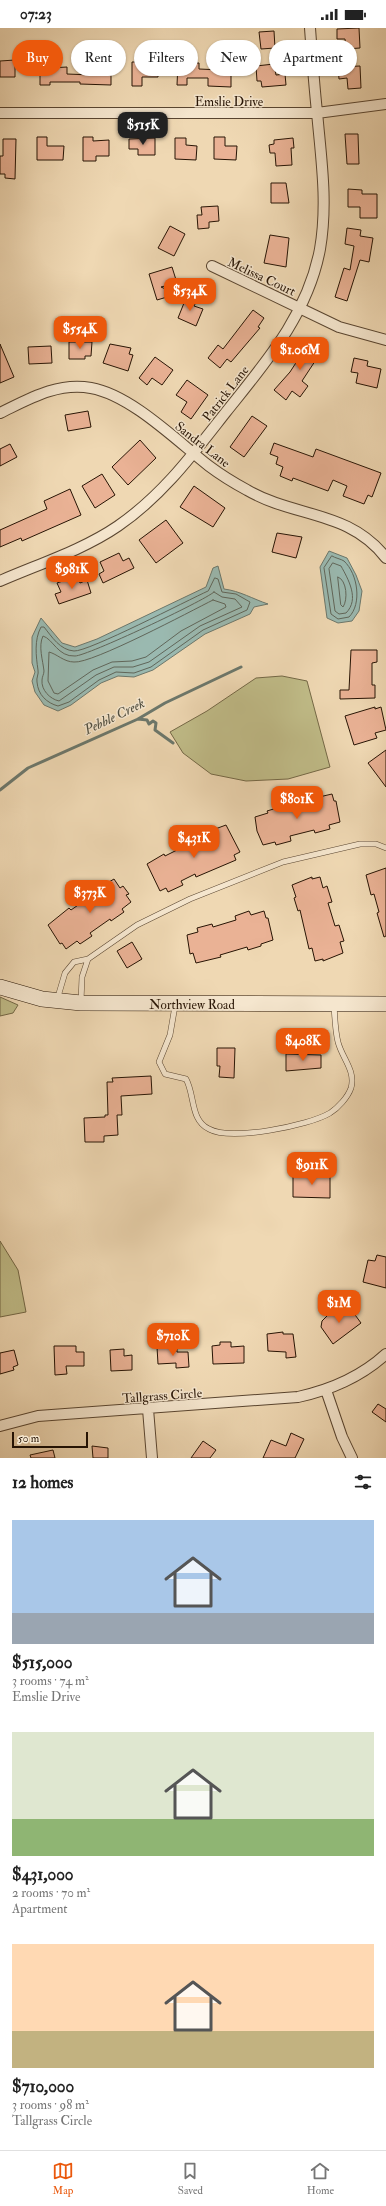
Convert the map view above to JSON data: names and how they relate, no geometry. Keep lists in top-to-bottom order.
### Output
{
  "streets": {
    "street": [
      "Emslie Drive",
      "Melissa Court",
      "Patrick Lane",
      "Sandra Lane",
      "Northview Road",
      "Tallgrass Circle"
    ]
  },
  "crossings": [
    ["Emslie Drive", "Patrick Lane"],
    ["Melissa Court", "Patrick Lane"],
    ["Patrick Lane", "Sandra Lane"]
  ],
  "water": ["Pebble Creek"],
  "scale_bar": "50 m",
  "page": {
    "status": "07:23",
    "chip": [
      "Buy",
      "Rent",
      "Filters",
      "New",
      "Apartment"
    ],
    "price": [
      "$515K",
      "$534K",
      "$554K",
      "$1.06M",
      "$981K",
      "$801K",
      "$431K",
      "$373K",
      "$408K",
      "$911K",
      "$1M",
      "$710K"
    ],
    "scale": "50 m",
    "heading": "12 homes",
    "list": [
      {
        "name": "$515,000",
        "note": "3 rooms · 74 m² · Emslie Drive"
      },
      {
        "name": "$431,000",
        "note": "2 rooms · 70 m² · Apartment"
      },
      {
        "name": "$710,000",
        "note": "3 rooms · 98 m² · Tallgrass Circle"
      }
    ],
    "tabs": ["Map", "Saved", "Home"]
  }
}
